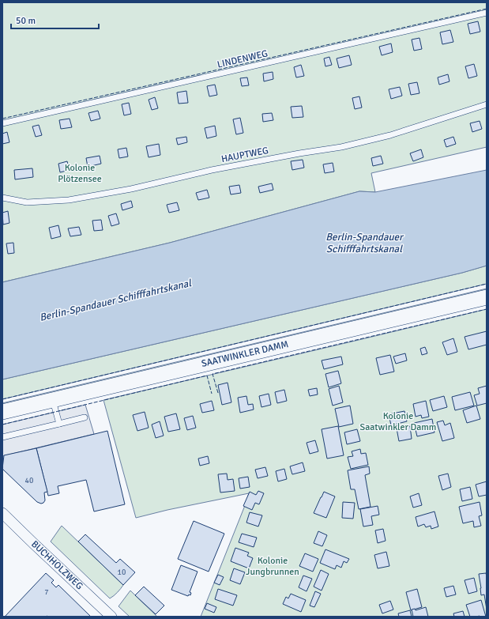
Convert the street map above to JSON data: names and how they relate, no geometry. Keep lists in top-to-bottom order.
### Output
{
  "streets": {
    "main road": ["SAATWINKLER DAMM"],
    "street": ["BUCHHOLZWEG"],
    "lane": ["LINDENWEG", "HAUPTWEG"]
  },
  "water": ["Berlin-Spandauer Schifffahrtskanal"],
  "parks": ["Kolonie Plötzensee", "Kolonie Saatwinkler Damm", "Kolonie Jungbrunnen"],
  "house_numbers": ["40", "10", "7"],
  "scale_bar": "50 m"
}
